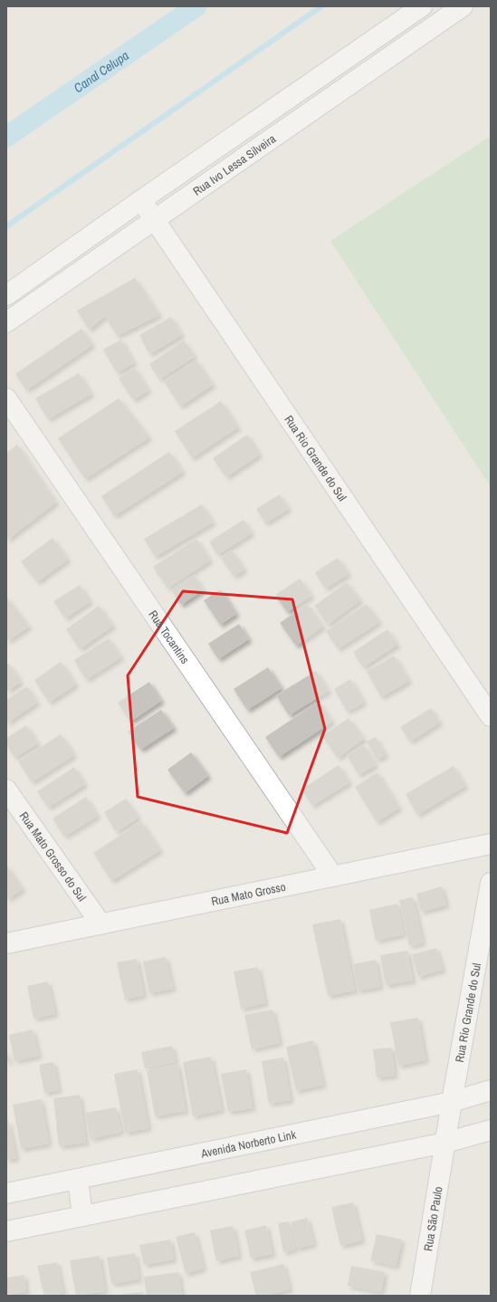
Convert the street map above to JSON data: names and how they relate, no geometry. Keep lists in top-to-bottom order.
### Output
{
  "streets": {
    "street": [
      "Rua Ivo Lessa Silveira",
      "Rua Rio Grande do Sul",
      "Rua Tocantins",
      "Rua Mato Grosso do Sul",
      "Rua Mato Grosso",
      "Avenida Norberto Link",
      "Rua São Paulo"
    ]
  },
  "crossings": [
    ["Rua Ivo Lessa Silveira", "Rua Rio Grande do Sul"],
    ["Rua Rio Grande do Sul", "Avenida Norberto Link"],
    ["Rua Rio Grande do Sul", "Rua São Paulo"],
    ["Rua Tocantins", "Rua Mato Grosso"],
    ["Rua Mato Grosso do Sul", "Rua Mato Grosso"]
  ],
  "water": ["Canal Celupa"]
}
